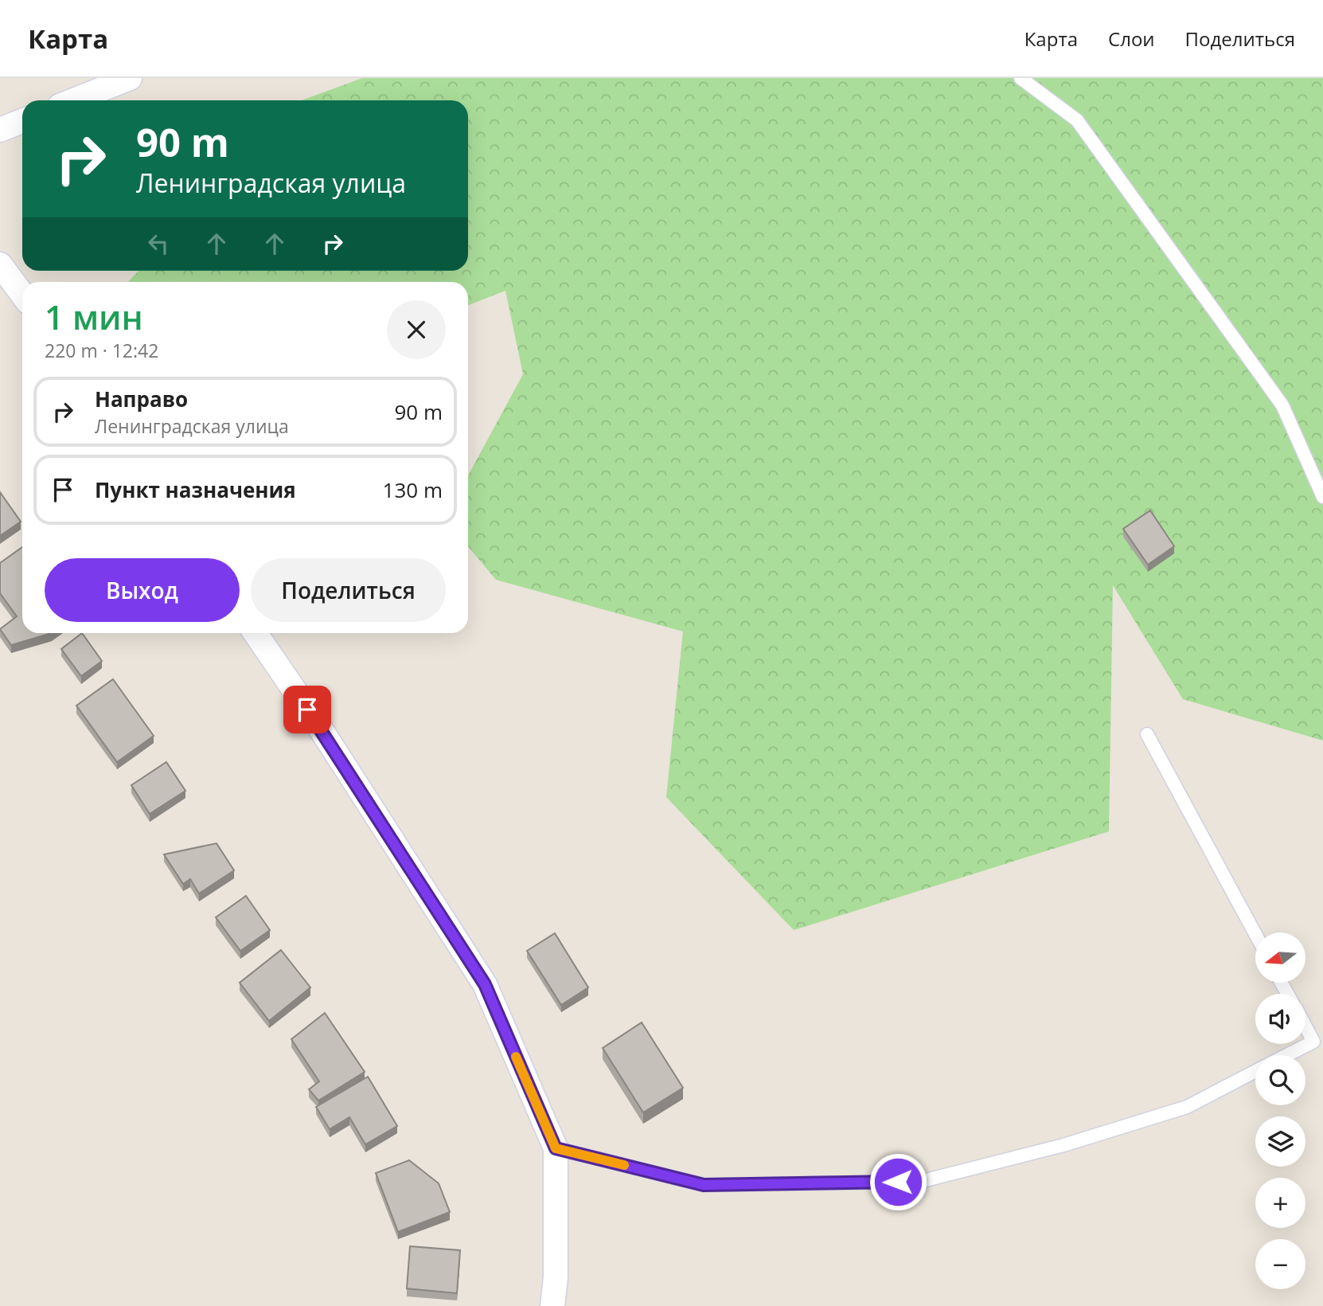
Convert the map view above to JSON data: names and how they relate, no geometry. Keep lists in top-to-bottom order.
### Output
{
  "north": "left",
  "page": {
    "header": "Карта",
    "nav": ["Карта", "Слои", "Поделиться"],
    "turn": ["90 m", "Ленинградская улица"],
    "heading": ["1 мин", "220 m · 12:42"],
    "list": [
      {
        "name": "Направо",
        "note": "Ленинградская улица",
        "value": "90 m"
      },
      {
        "name": "Пункт назначения",
        "value": "130 m"
      }
    ],
    "buttons": ["Выход", "Поделиться"],
    "map_buttons": ["+", "−"]
  }
}
